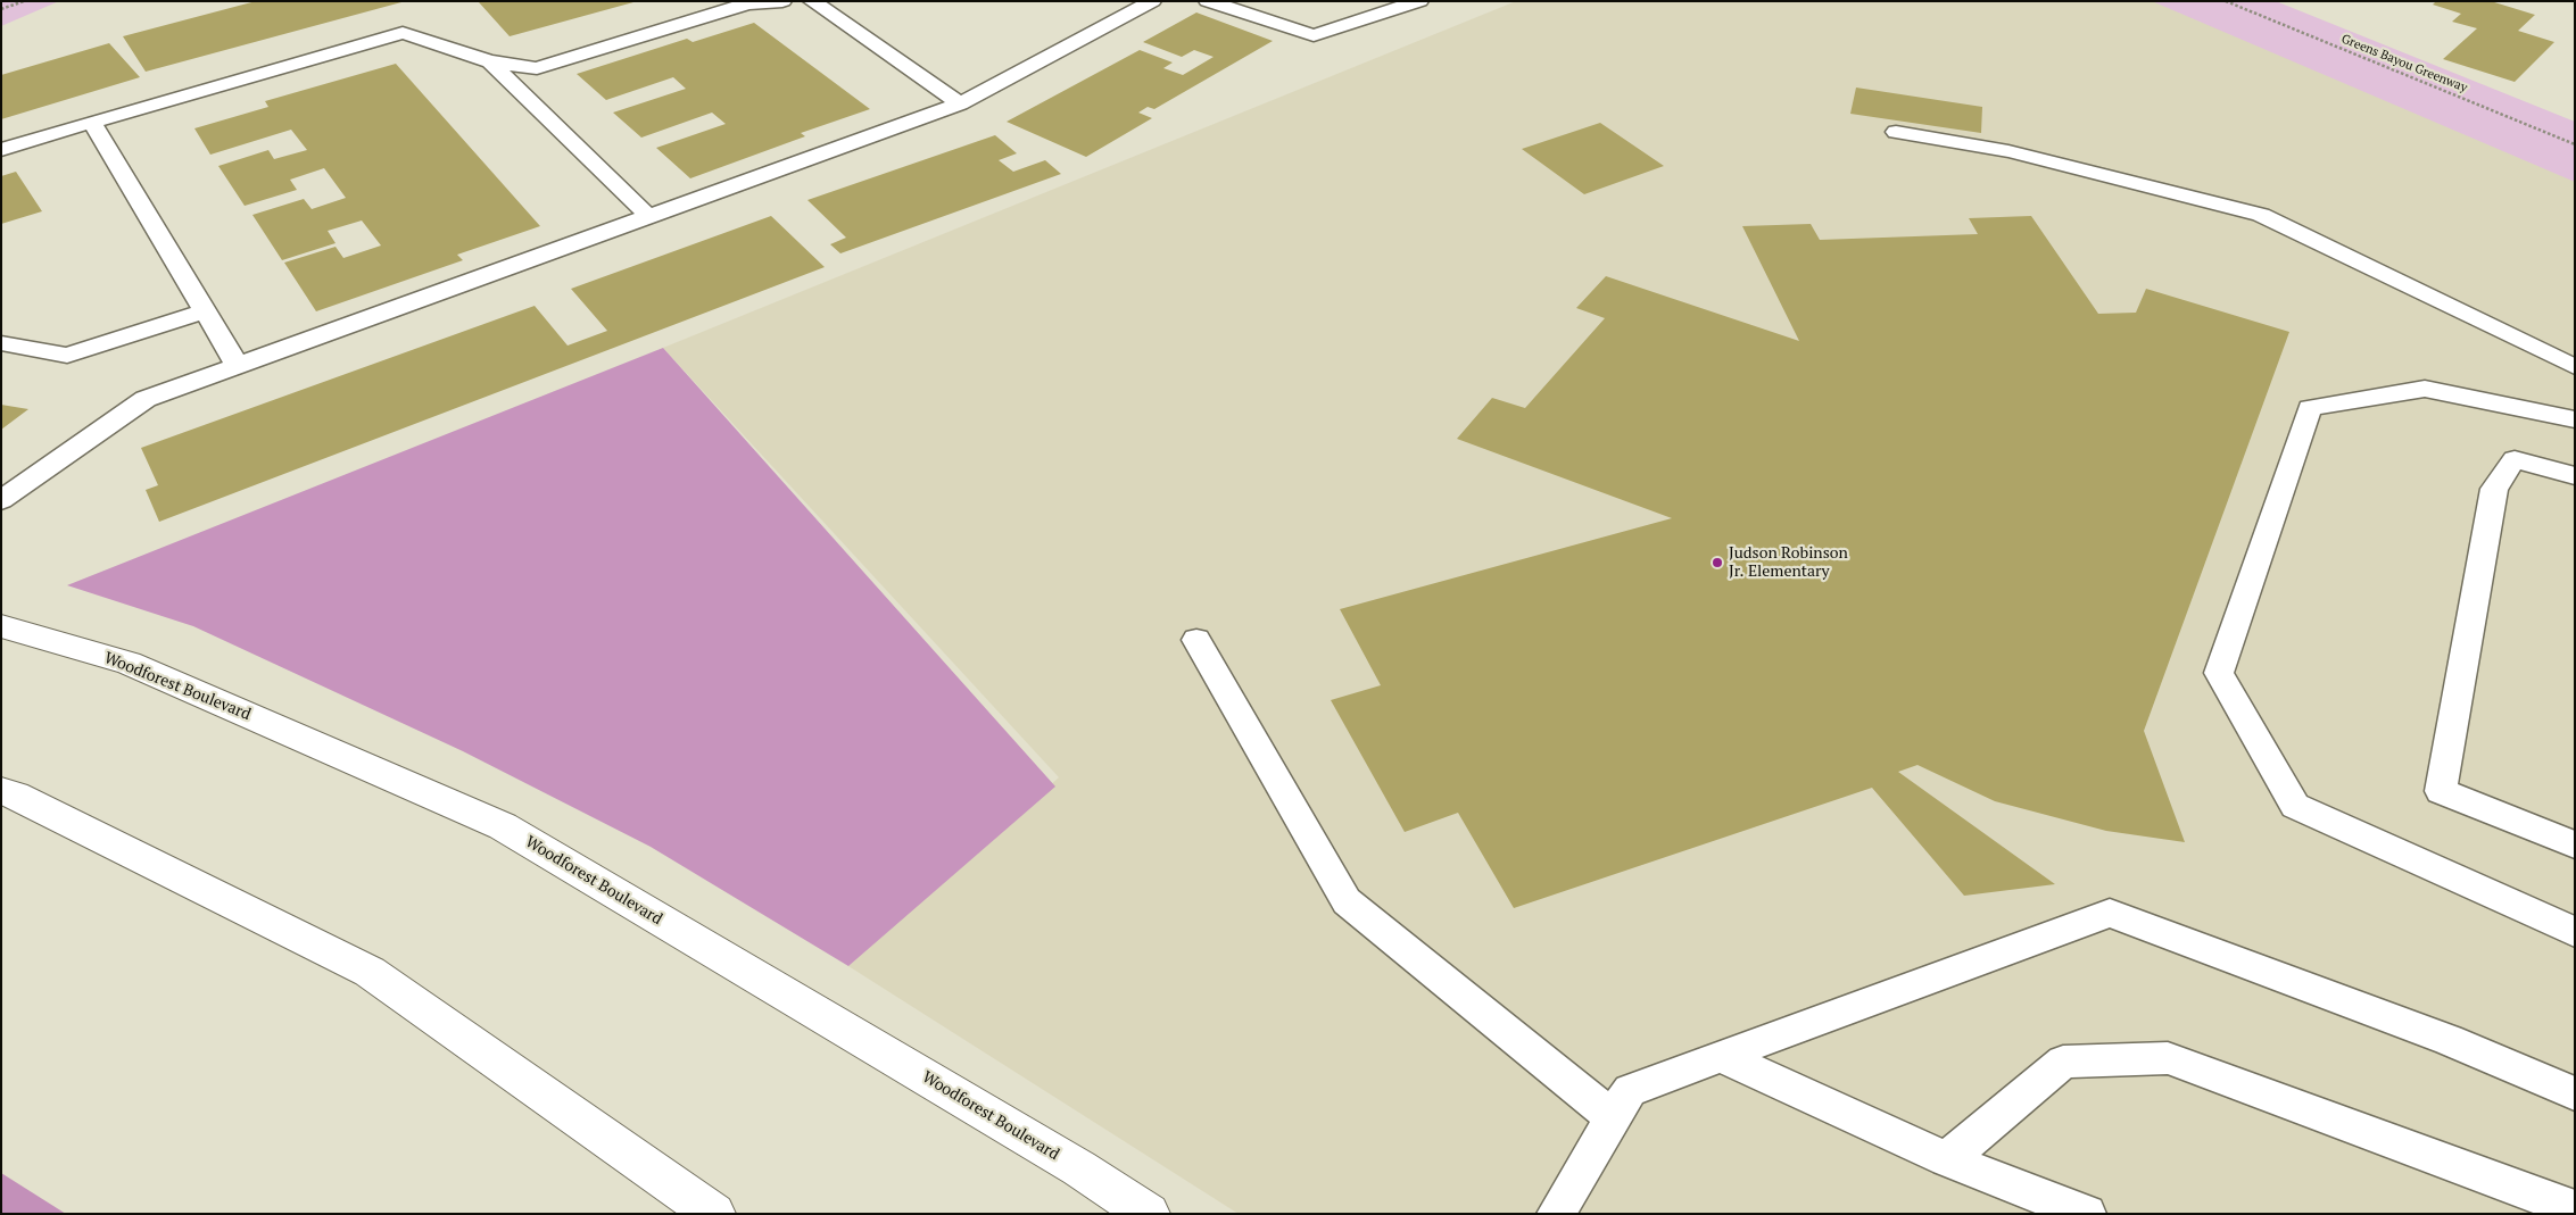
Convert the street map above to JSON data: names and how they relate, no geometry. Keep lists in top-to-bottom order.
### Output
{
  "streets": {
    "main road": ["Woodforest Boulevard"],
    "path": ["Greens Bayou Greenway"]
  },
  "places": ["Judson Robinson Jr. Elementary"]
}
